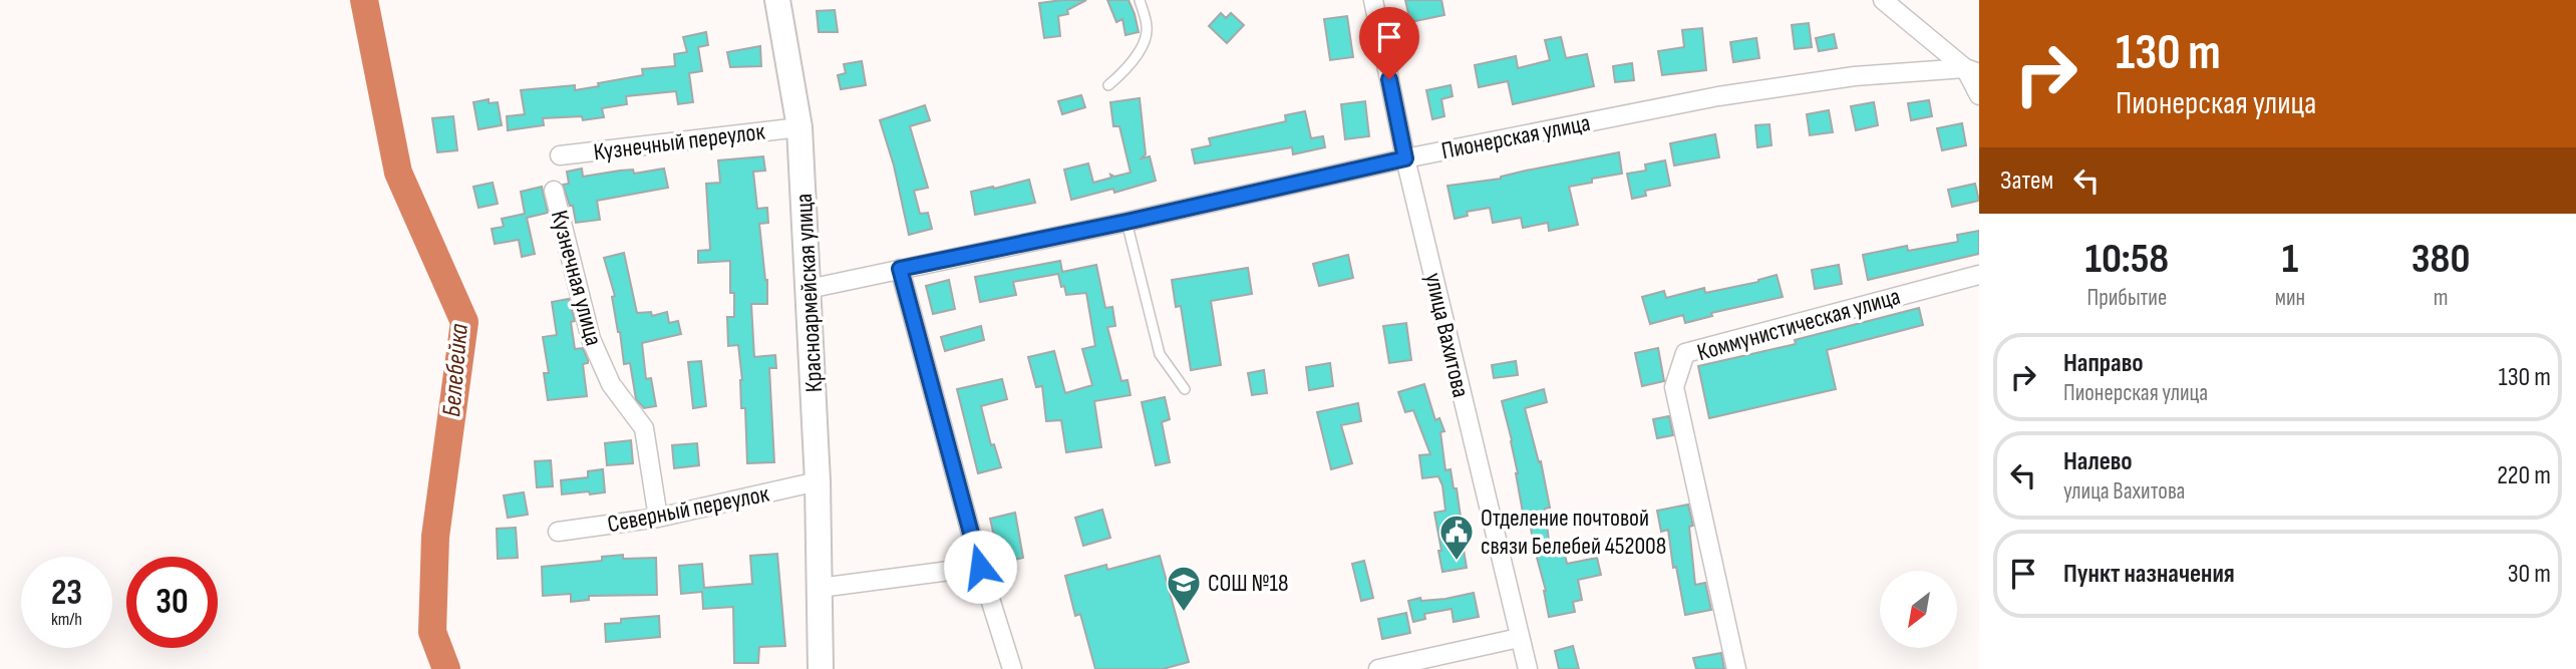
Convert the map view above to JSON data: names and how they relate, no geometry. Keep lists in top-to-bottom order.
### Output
{
  "streets": {
    "main road": ["Красноармейская улица"],
    "street": [
      "Пионерская улица",
      "Кузнечный переулок",
      "Кузнечная улица",
      "Коммунистическая улица",
      "улица Вахитова",
      "Северный переулок"
    ]
  },
  "crossings": [
    ["Пионерская улица", "Красноармейская улица"],
    ["Пионерская улица", "улица Вахитова"],
    ["Кузнечный переулок", "Красноармейская улица"],
    ["Кузнечная улица", "Северный переулок"],
    ["Красноармейская улица", "Северный переулок"]
  ],
  "water": ["Белебейка"],
  "places": {
    "public building": ["Отделение почтовой связи Белебей 452008"],
    "school or university": ["СОШ №18"]
  },
  "north": "bottom left",
  "page": {
    "turn": ["130 m", "Пионерская улица"],
    "then": "Затем",
    "eta": [
      "10:58",
      "Прибытие",
      "1",
      "мин",
      "380",
      "m"
    ],
    "list": [
      {
        "name": "Направо",
        "note": "Пионерская улица",
        "value": "130 m"
      },
      {
        "name": "Налево",
        "note": "улица Вахитова",
        "value": "220 m"
      },
      {
        "name": "Пункт назначения",
        "value": "30 m"
      }
    ],
    "speed": "23 km/h",
    "limit": "30"
  }
}
